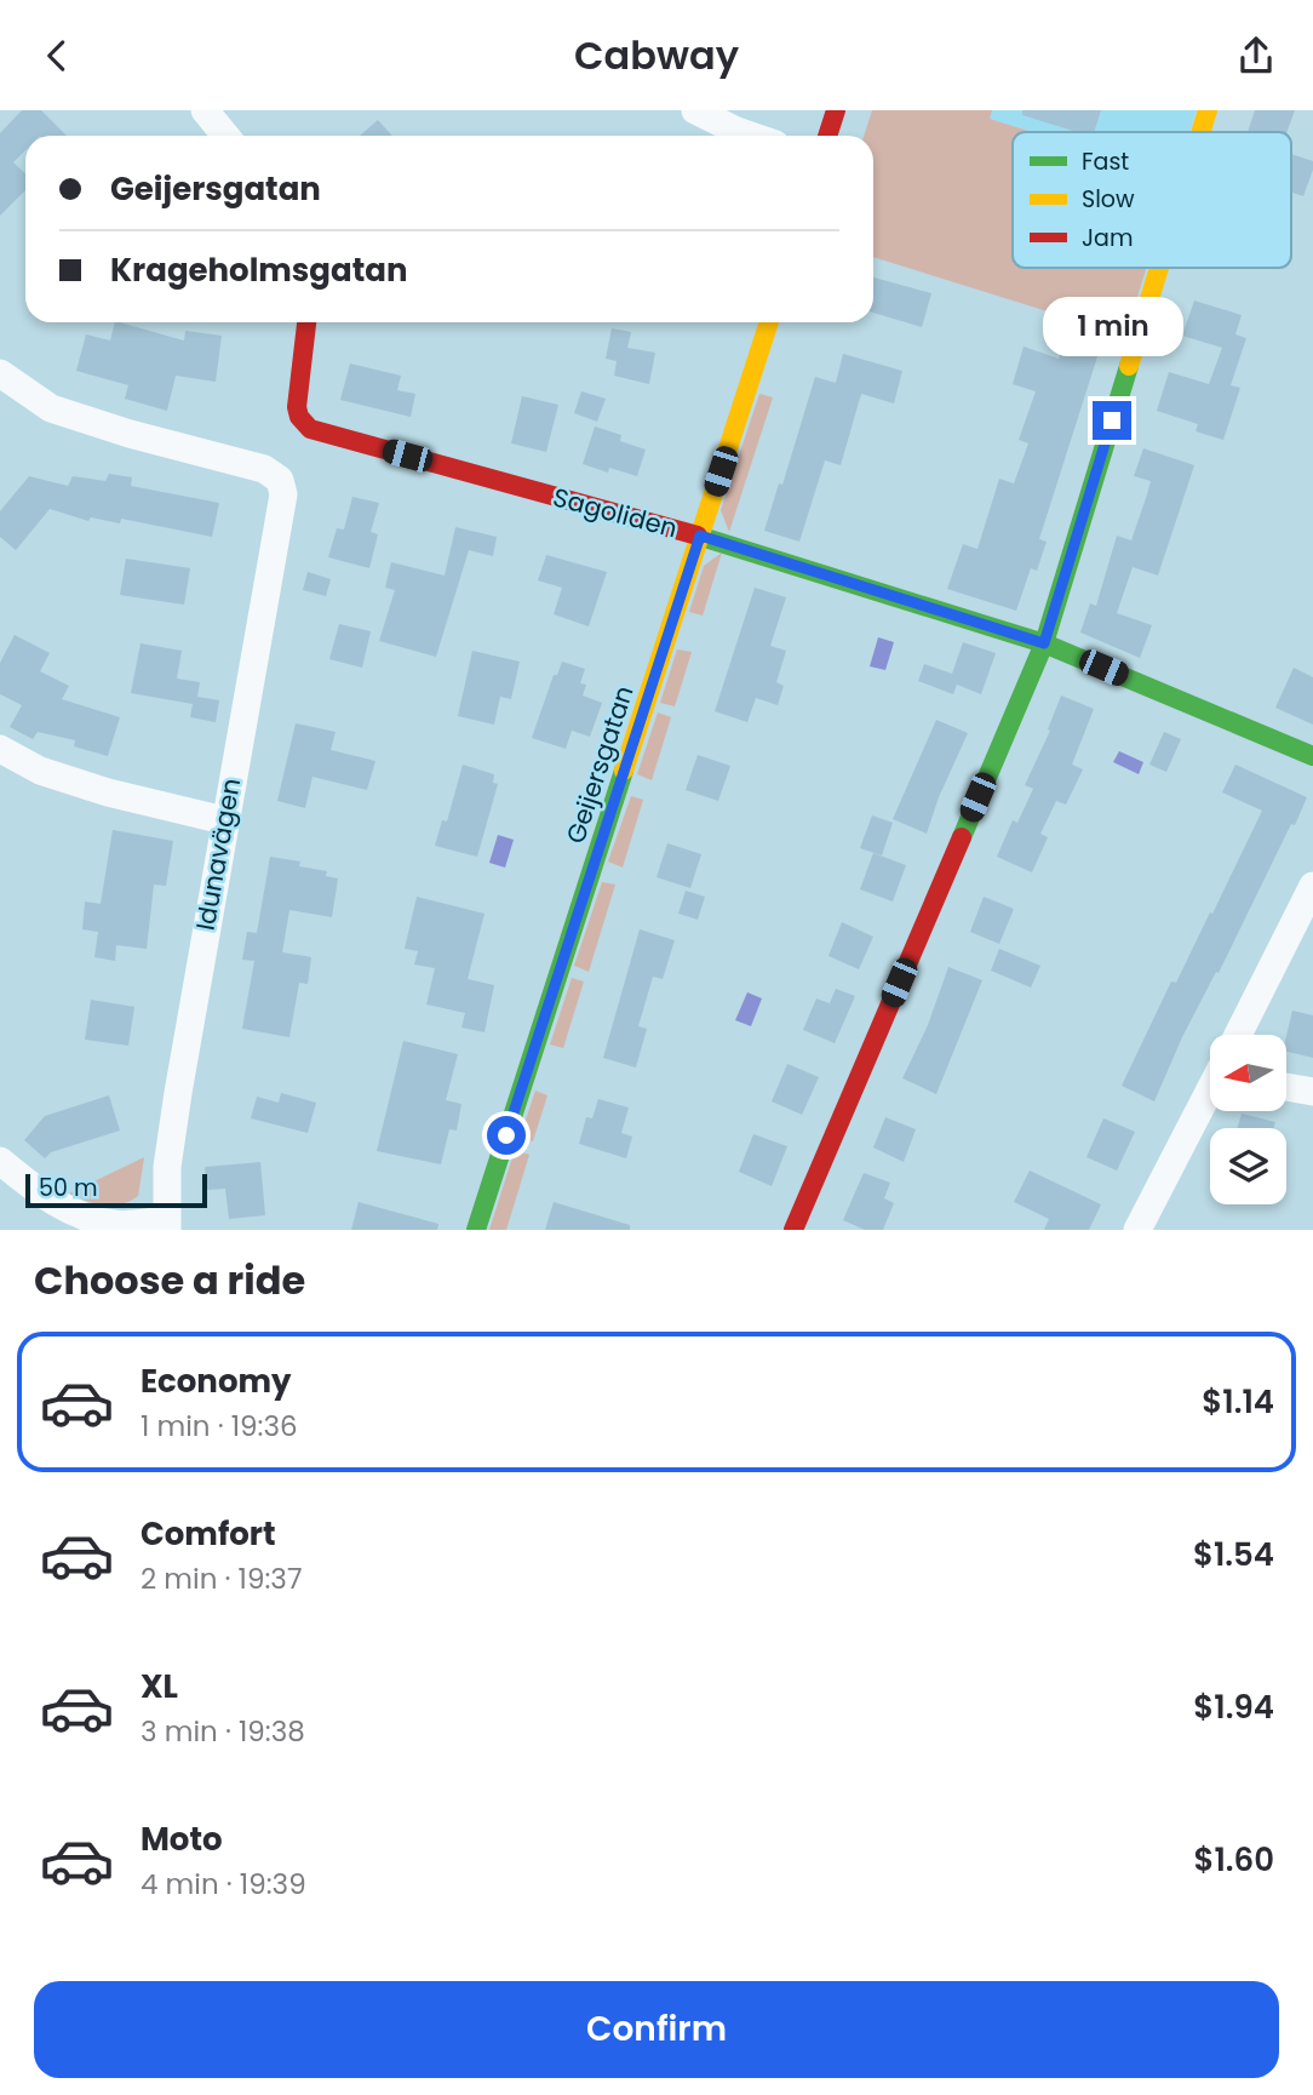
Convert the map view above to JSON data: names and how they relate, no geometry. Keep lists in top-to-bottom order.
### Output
{
  "streets": {
    "street": ["Sagoliden", "Geijersgatan", "Idunavägen"]
  },
  "crossings": [
    ["Sagoliden", "Geijersgatan"]
  ],
  "legend": ["Fast", "Slow", "Jam"],
  "scale_bar": "50 m",
  "north": "left",
  "page": {
    "header": "Cabway",
    "banner": ["Geijersgatan", "Krageholmsgatan"],
    "bubble": "1 min",
    "scale": "50 m",
    "heading": "Choose a ride",
    "list": [
      {
        "name": "Economy",
        "note": "1 min · 19:36",
        "value": "$1.14"
      },
      {
        "name": "Comfort",
        "note": "2 min · 19:37",
        "value": "$1.54"
      },
      {
        "name": "XL",
        "note": "3 min · 19:38",
        "value": "$1.94"
      },
      {
        "name": "Moto",
        "note": "4 min · 19:39",
        "value": "$1.60"
      }
    ],
    "buttons": "Confirm"
  }
}
